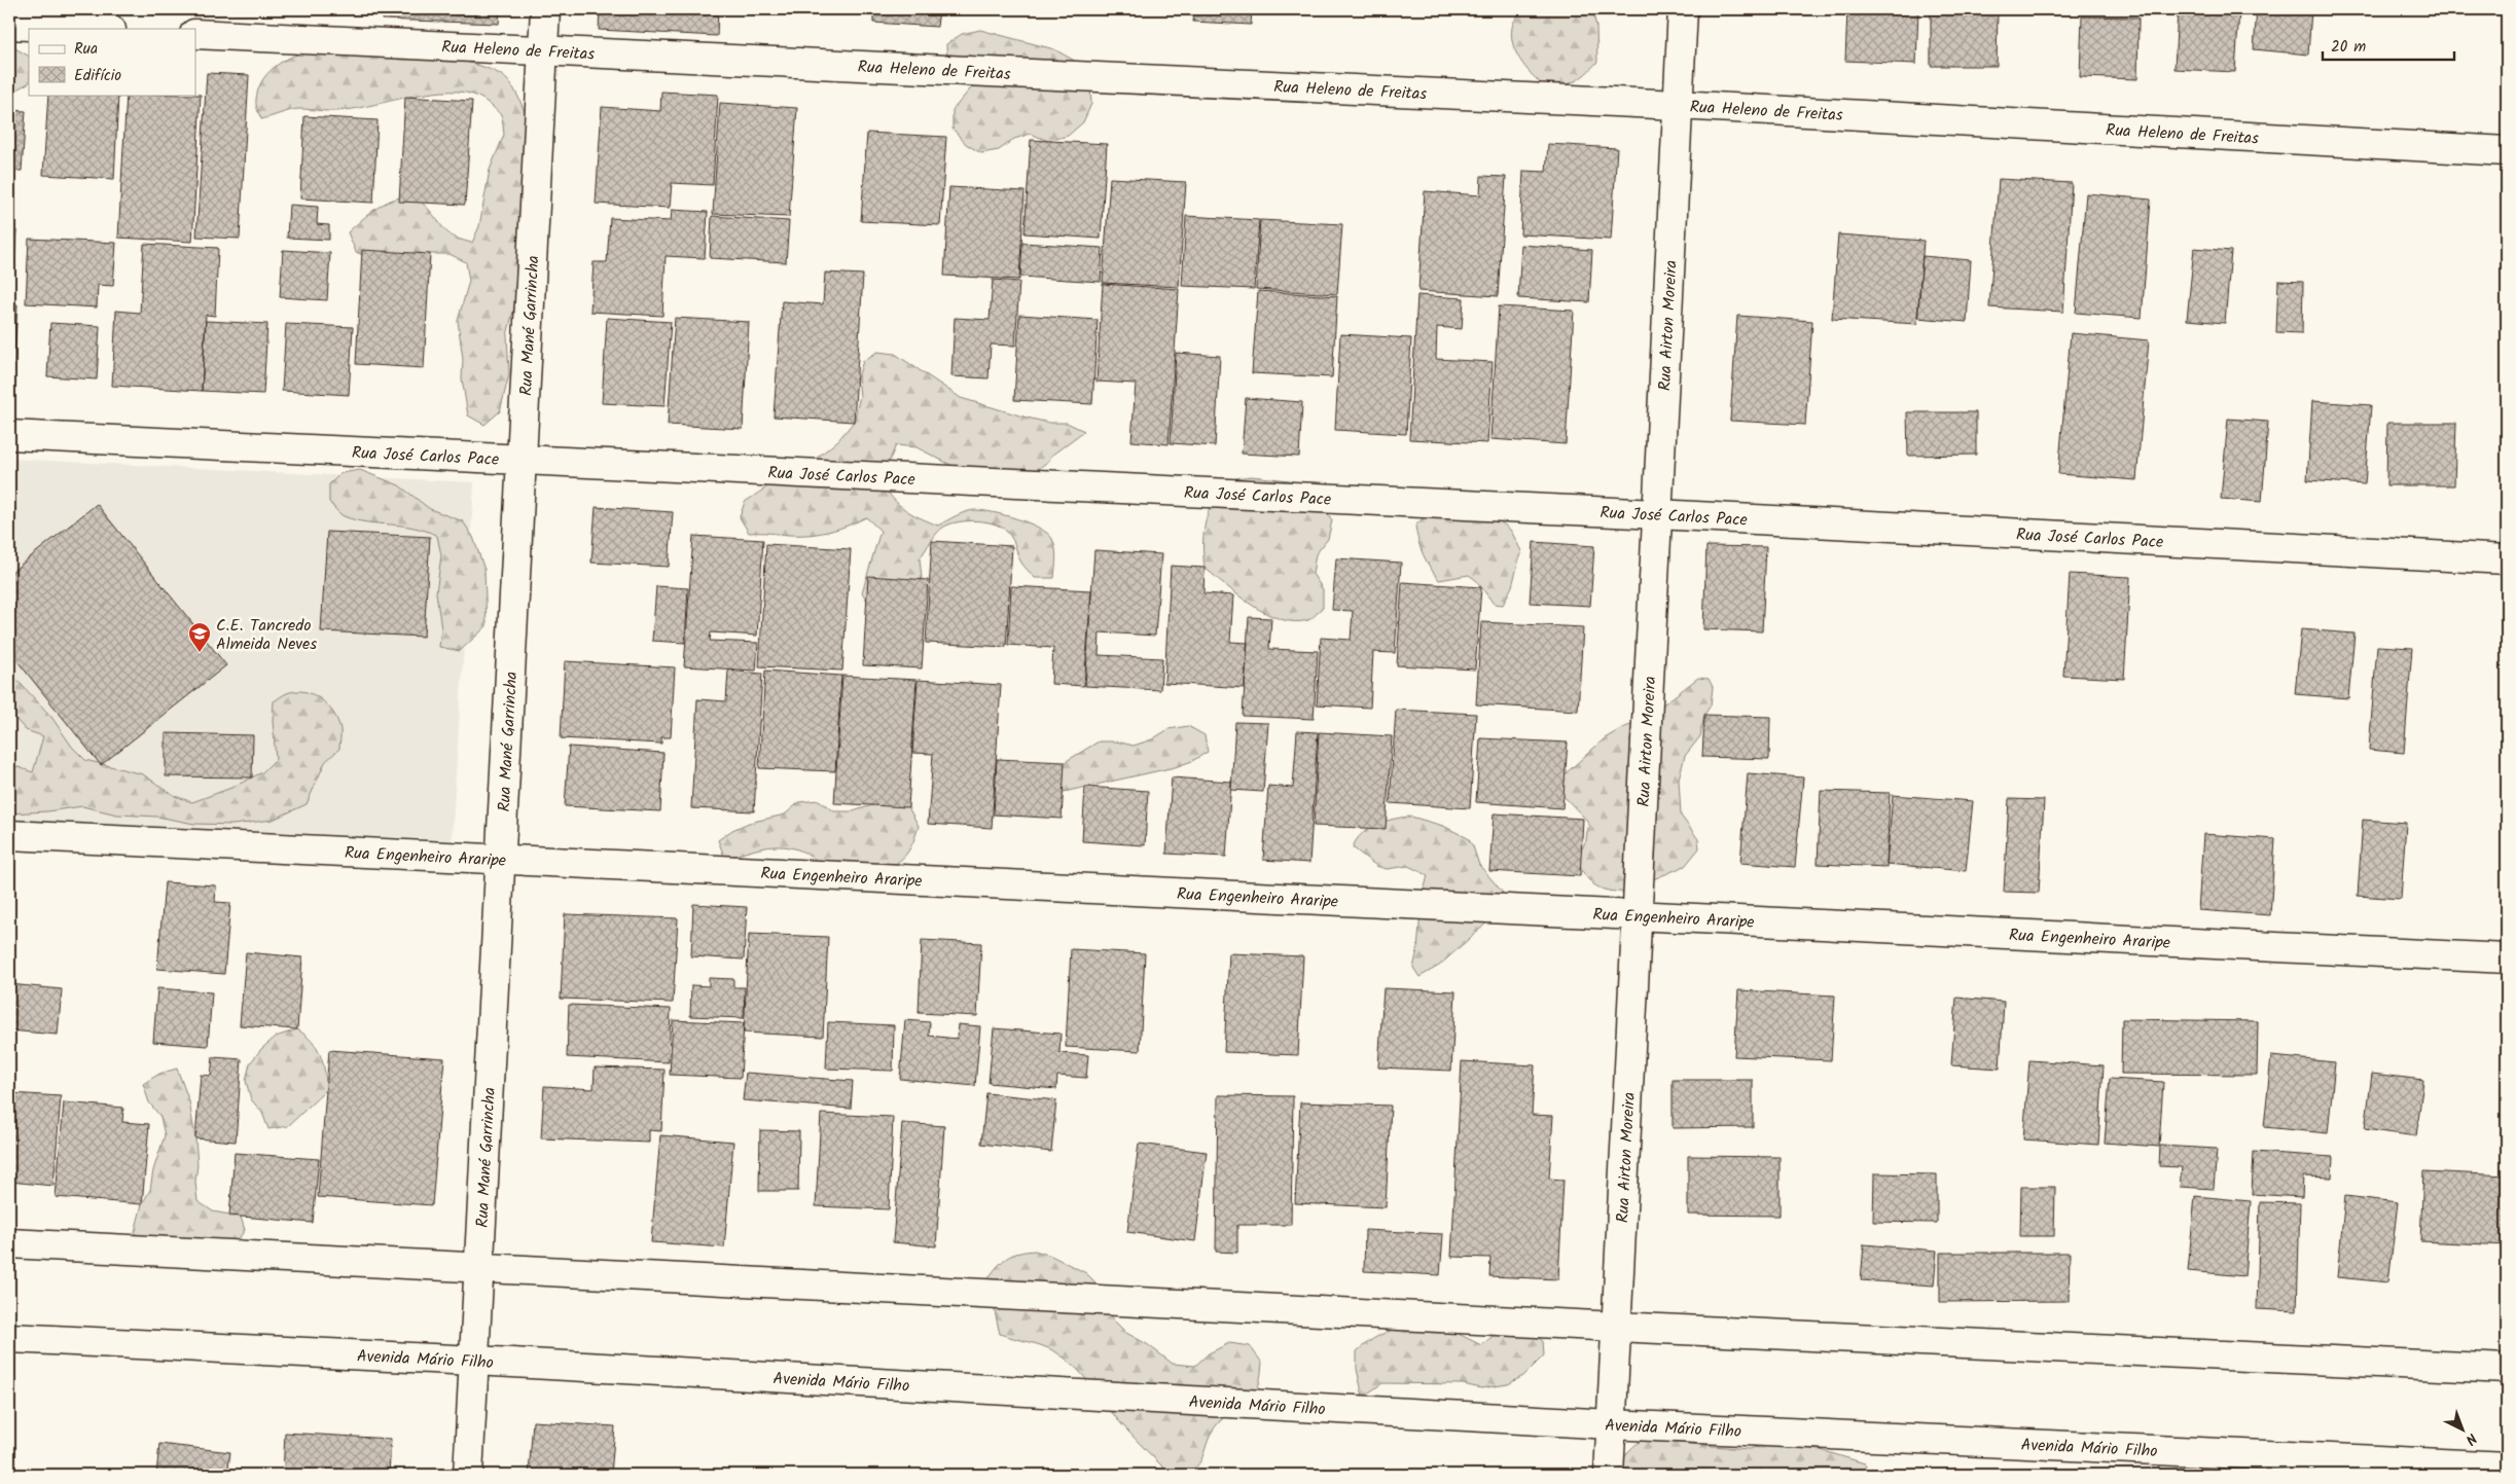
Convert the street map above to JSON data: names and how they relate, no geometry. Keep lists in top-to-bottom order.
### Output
{
  "streets": {
    "street": [
      "Rua Heleno de Freitas",
      "Rua Mané Garrincha",
      "Rua Airton Moreira",
      "Rua José Carlos Pace",
      "Rua Engenheiro Araripe",
      "Avenida Mário Filho"
    ]
  },
  "crossings": [
    ["Rua Heleno de Freitas", "Rua Mané Garrincha"],
    ["Rua Heleno de Freitas", "Rua Airton Moreira"],
    ["Rua Mané Garrincha", "Rua José Carlos Pace"],
    ["Rua Mané Garrincha", "Rua Engenheiro Araripe"],
    ["Rua Mané Garrincha", "Avenida Mário Filho"],
    ["Rua Airton Moreira", "Rua José Carlos Pace"],
    ["Rua Airton Moreira", "Rua Engenheiro Araripe"],
    ["Rua Airton Moreira", "Avenida Mário Filho"]
  ],
  "places": {
    "school or university": ["C.E. Tancredo Almeida Neves"]
  },
  "legend": ["Rua", "Edifício"],
  "scale_bar": "20 m",
  "north": "bottom right"
}
